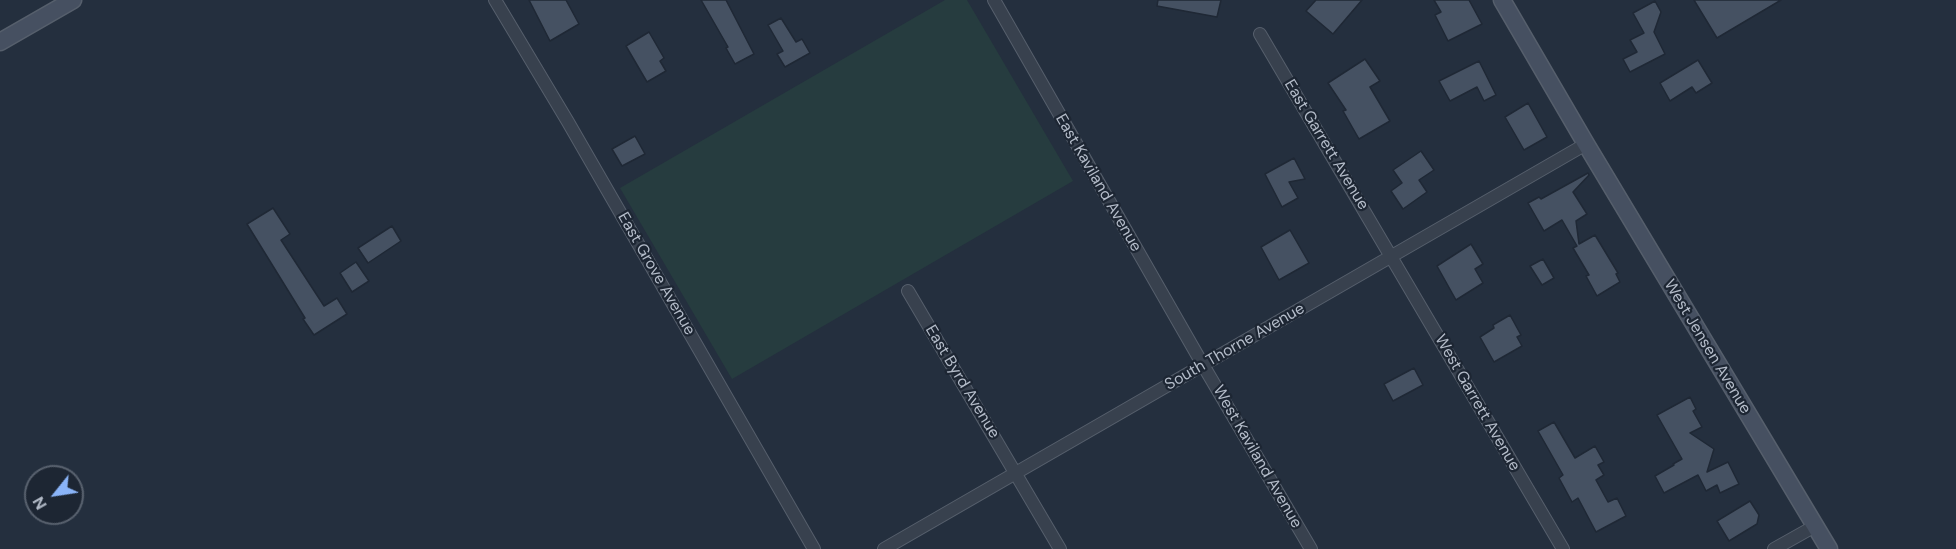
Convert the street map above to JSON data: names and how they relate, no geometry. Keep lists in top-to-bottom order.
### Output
{
  "streets": {
    "street": [
      "East Garrett Avenue",
      "East Kaviland Avenue",
      "East Grove Avenue",
      "South Thorne Avenue",
      "West Jensen Avenue",
      "East Byrd Avenue",
      "West Garrett Avenue",
      "West Kaviland Avenue"
    ]
  },
  "crossings": [
    ["East Garrett Avenue", "South Thorne Avenue"],
    ["East Garrett Avenue", "West Garrett Avenue"],
    ["East Kaviland Avenue", "South Thorne Avenue"],
    ["East Kaviland Avenue", "West Kaviland Avenue"],
    ["South Thorne Avenue", "West Jensen Avenue"],
    ["South Thorne Avenue", "East Byrd Avenue"],
    ["South Thorne Avenue", "West Garrett Avenue"],
    ["South Thorne Avenue", "West Kaviland Avenue"]
  ],
  "north": "bottom left"
}
